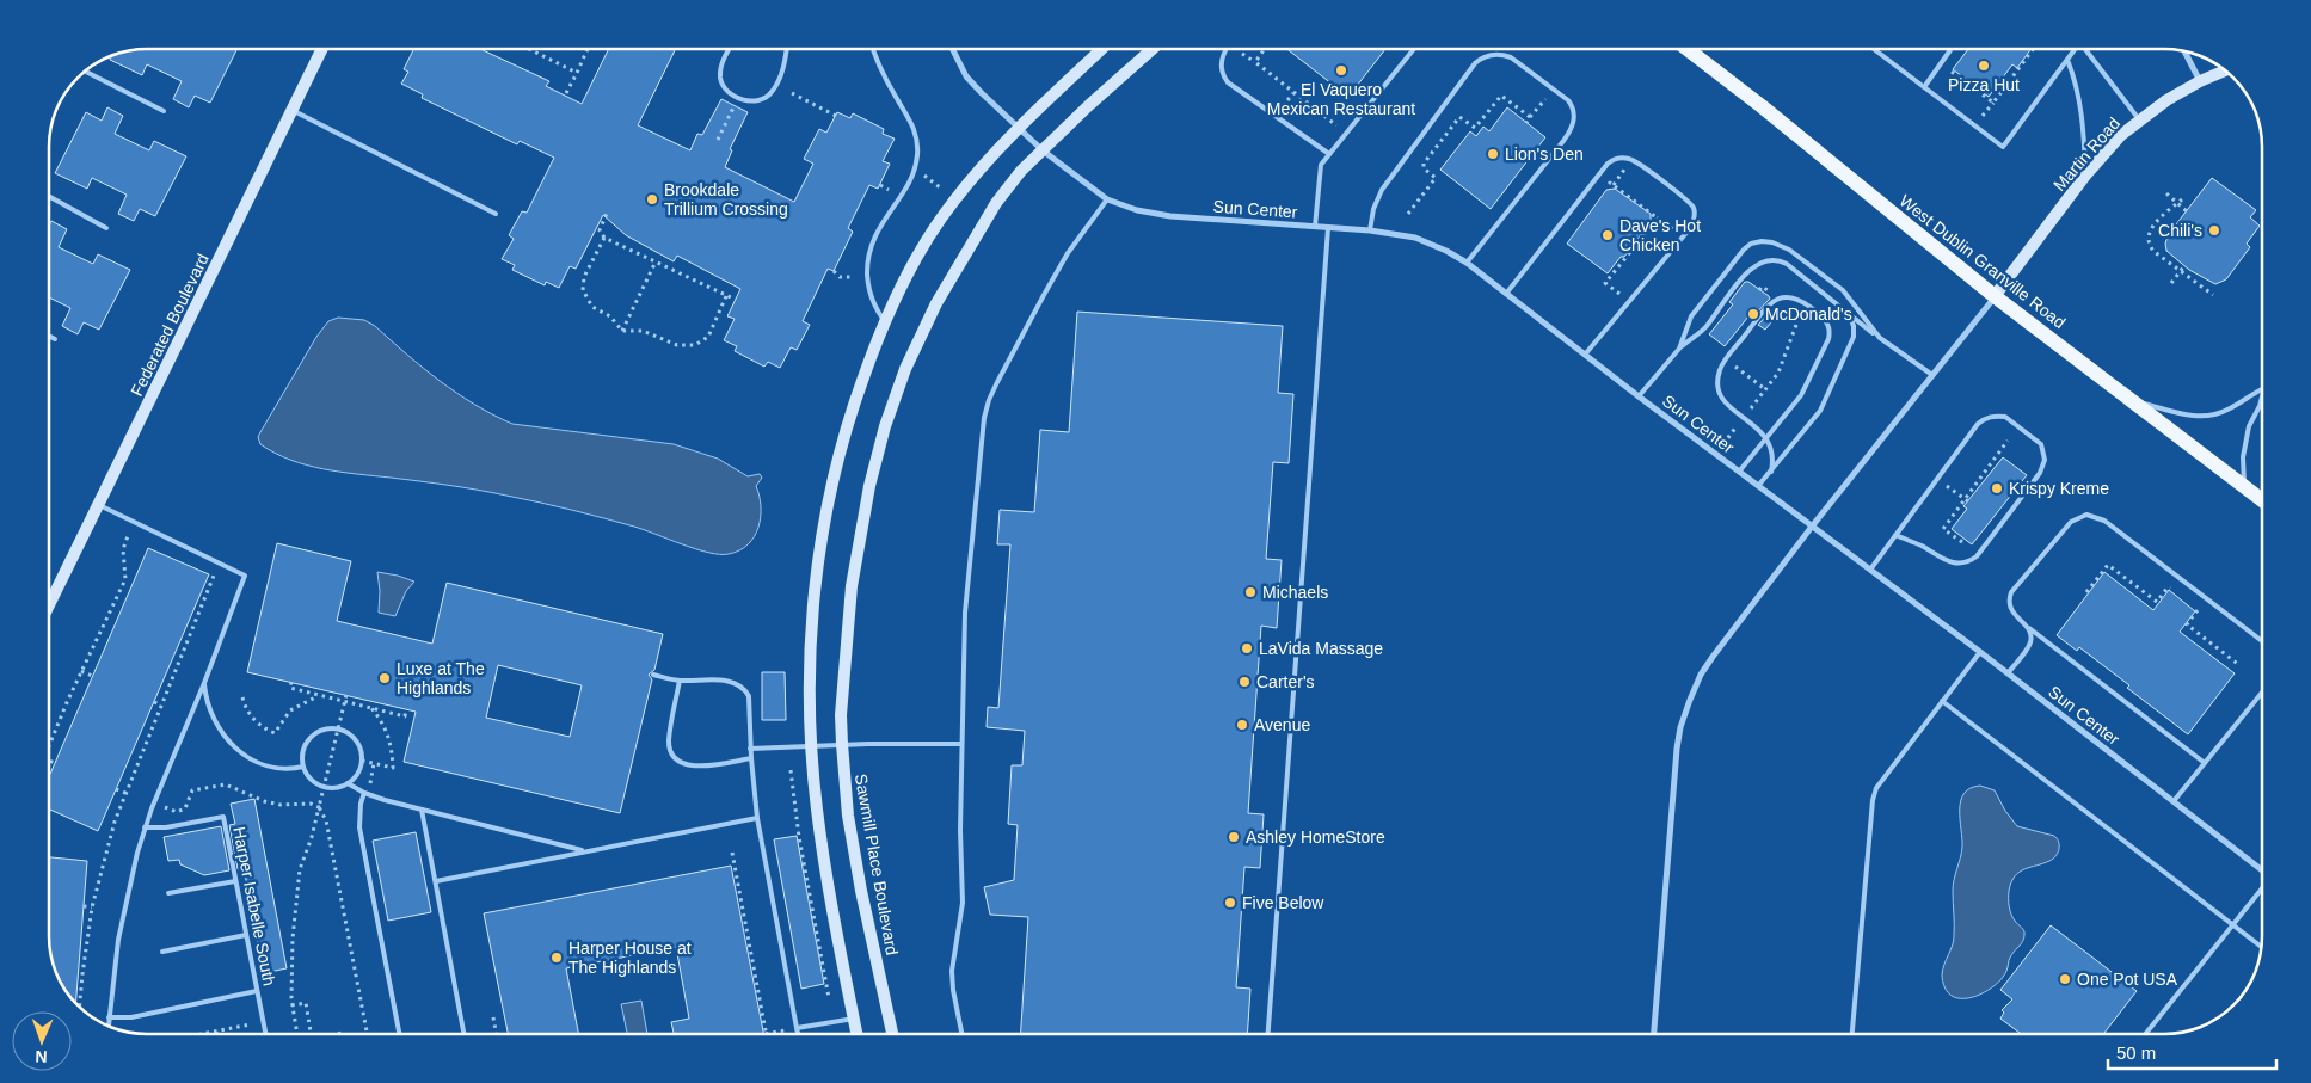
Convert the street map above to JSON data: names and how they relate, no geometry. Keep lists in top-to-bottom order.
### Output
{
  "streets": {
    "main road": ["West Dublin Granville Road"],
    "street": [
      "Martin Road",
      "Sun Center",
      "Federated Boulevard",
      "Sawmill Place Boulevard"
    ],
    "lane": ["Harper Isabelle South"]
  },
  "crossings": [
    ["Martin Road", "West Dublin Granville Road"],
    ["Sun Center", "Sawmill Place Boulevard"]
  ],
  "places": [
    "Pizza Hut",
    "El Vaquero Mexican Restaurant",
    "Lion's Den",
    "Brookdale Trillium Crossing",
    "Chili's",
    "Dave's Hot Chicken",
    "McDonald's",
    "Krispy Kreme",
    "Michaels",
    "LaVida Massage",
    "Luxe at The Highlands",
    "Carter's",
    "Avenue",
    "Ashley HomeStore",
    "Five Below",
    "Harper House at The Highlands",
    "One Pot USA"
  ],
  "scale_bar": "50 m",
  "north": "bottom"
}
